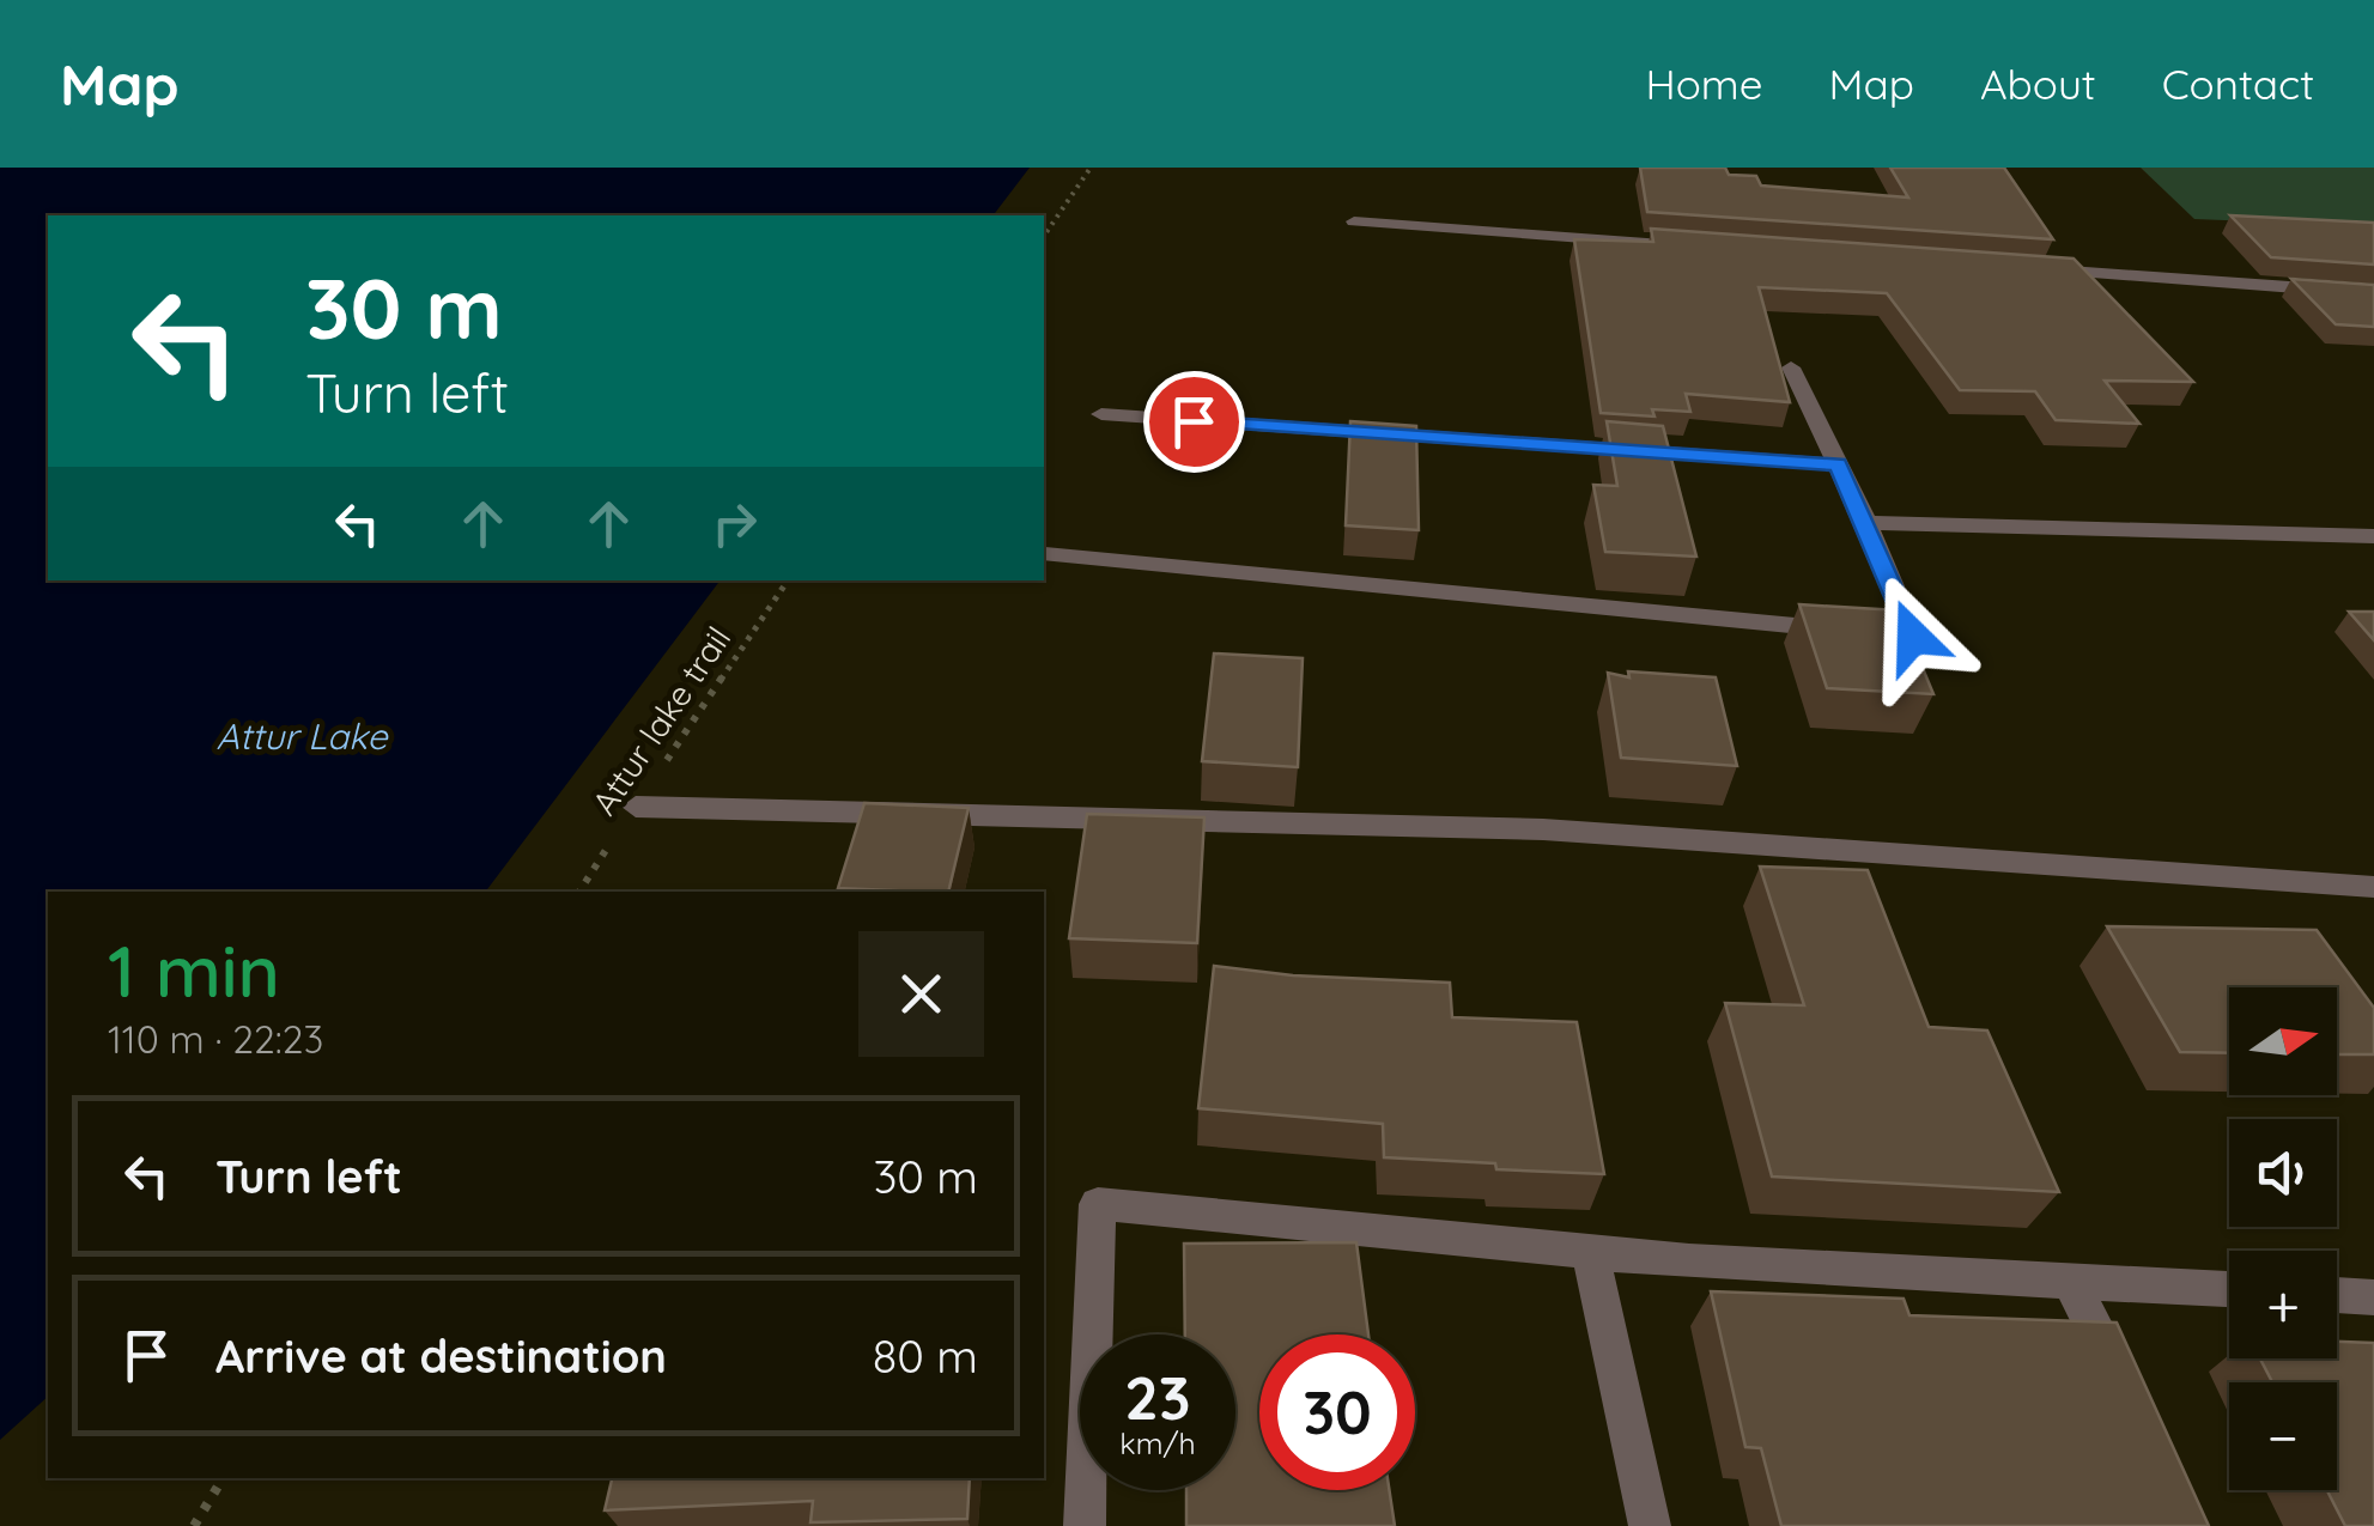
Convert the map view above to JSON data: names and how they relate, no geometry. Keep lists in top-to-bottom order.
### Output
{
  "streets": {
    "path": ["Attur lake trail"]
  },
  "water": ["Attur Lake"],
  "north": "right",
  "page": {
    "header": "Map",
    "nav": [
      "Home",
      "Map",
      "About",
      "Contact"
    ],
    "turn": ["30 m", "Turn left"],
    "heading": ["1 min", "110 m · 22:23"],
    "map_buttons": ["+", "−"],
    "list": [
      {
        "name": "Turn left",
        "value": "30 m"
      },
      {
        "name": "Arrive at destination",
        "value": "80 m"
      }
    ],
    "speed": "23 km/h",
    "limit": "30"
  }
}
